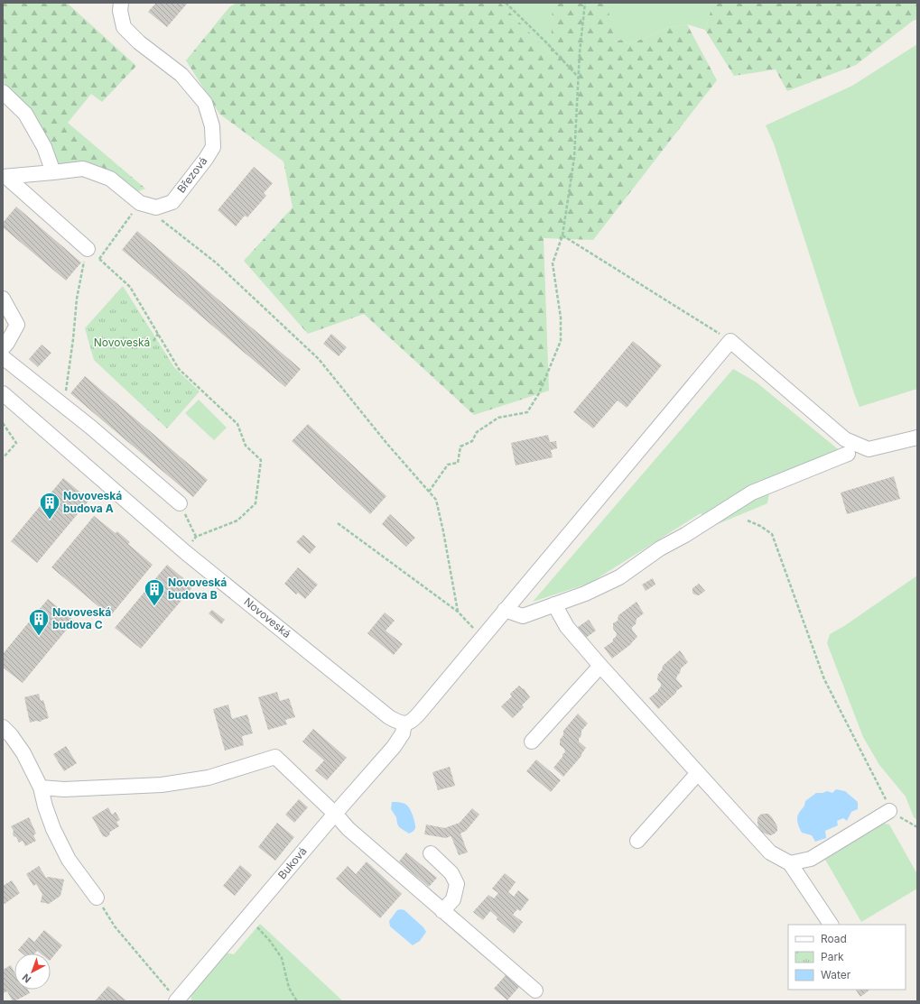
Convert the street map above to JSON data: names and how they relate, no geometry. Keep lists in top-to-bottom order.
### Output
{
  "streets": {
    "street": ["Březová", "Novoveská", "Buková"]
  },
  "crossings": [
    ["Novoveská", "Buková"]
  ],
  "parks": ["Novoveská"],
  "places": {
    "building": ["Novoveská budova A", "Novoveská budova B", "Novoveská budova C"]
  },
  "legend": ["Road", "Park", "Water"],
  "north": "bottom left"
}
